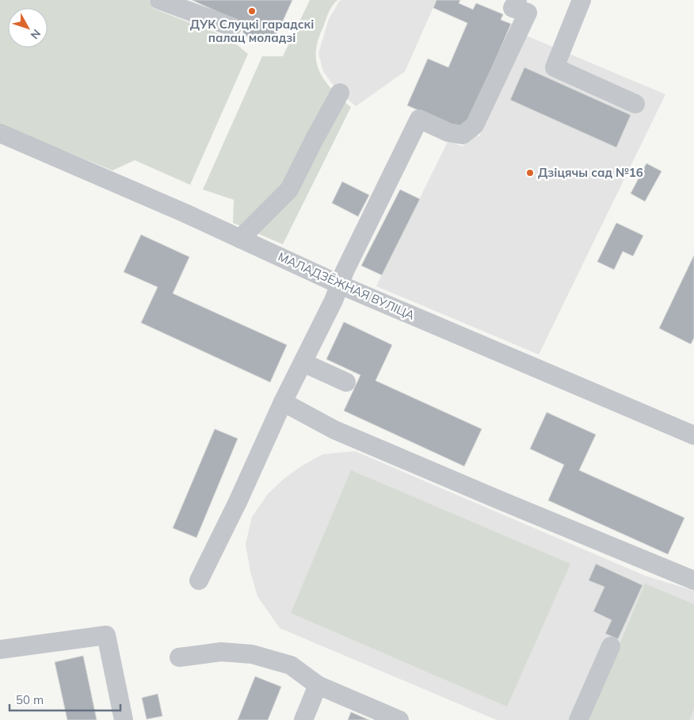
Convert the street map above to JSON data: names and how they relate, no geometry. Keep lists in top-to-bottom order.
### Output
{
  "streets": {
    "street": ["МАЛАДЗЁЖНАЯ ВУЛІЦА"]
  },
  "places": ["ДУК Слуцкі гарадскі палац моладзі", "Дзіцячы сад №16"],
  "scale_bar": "50 m",
  "north": "bottom right"
}
